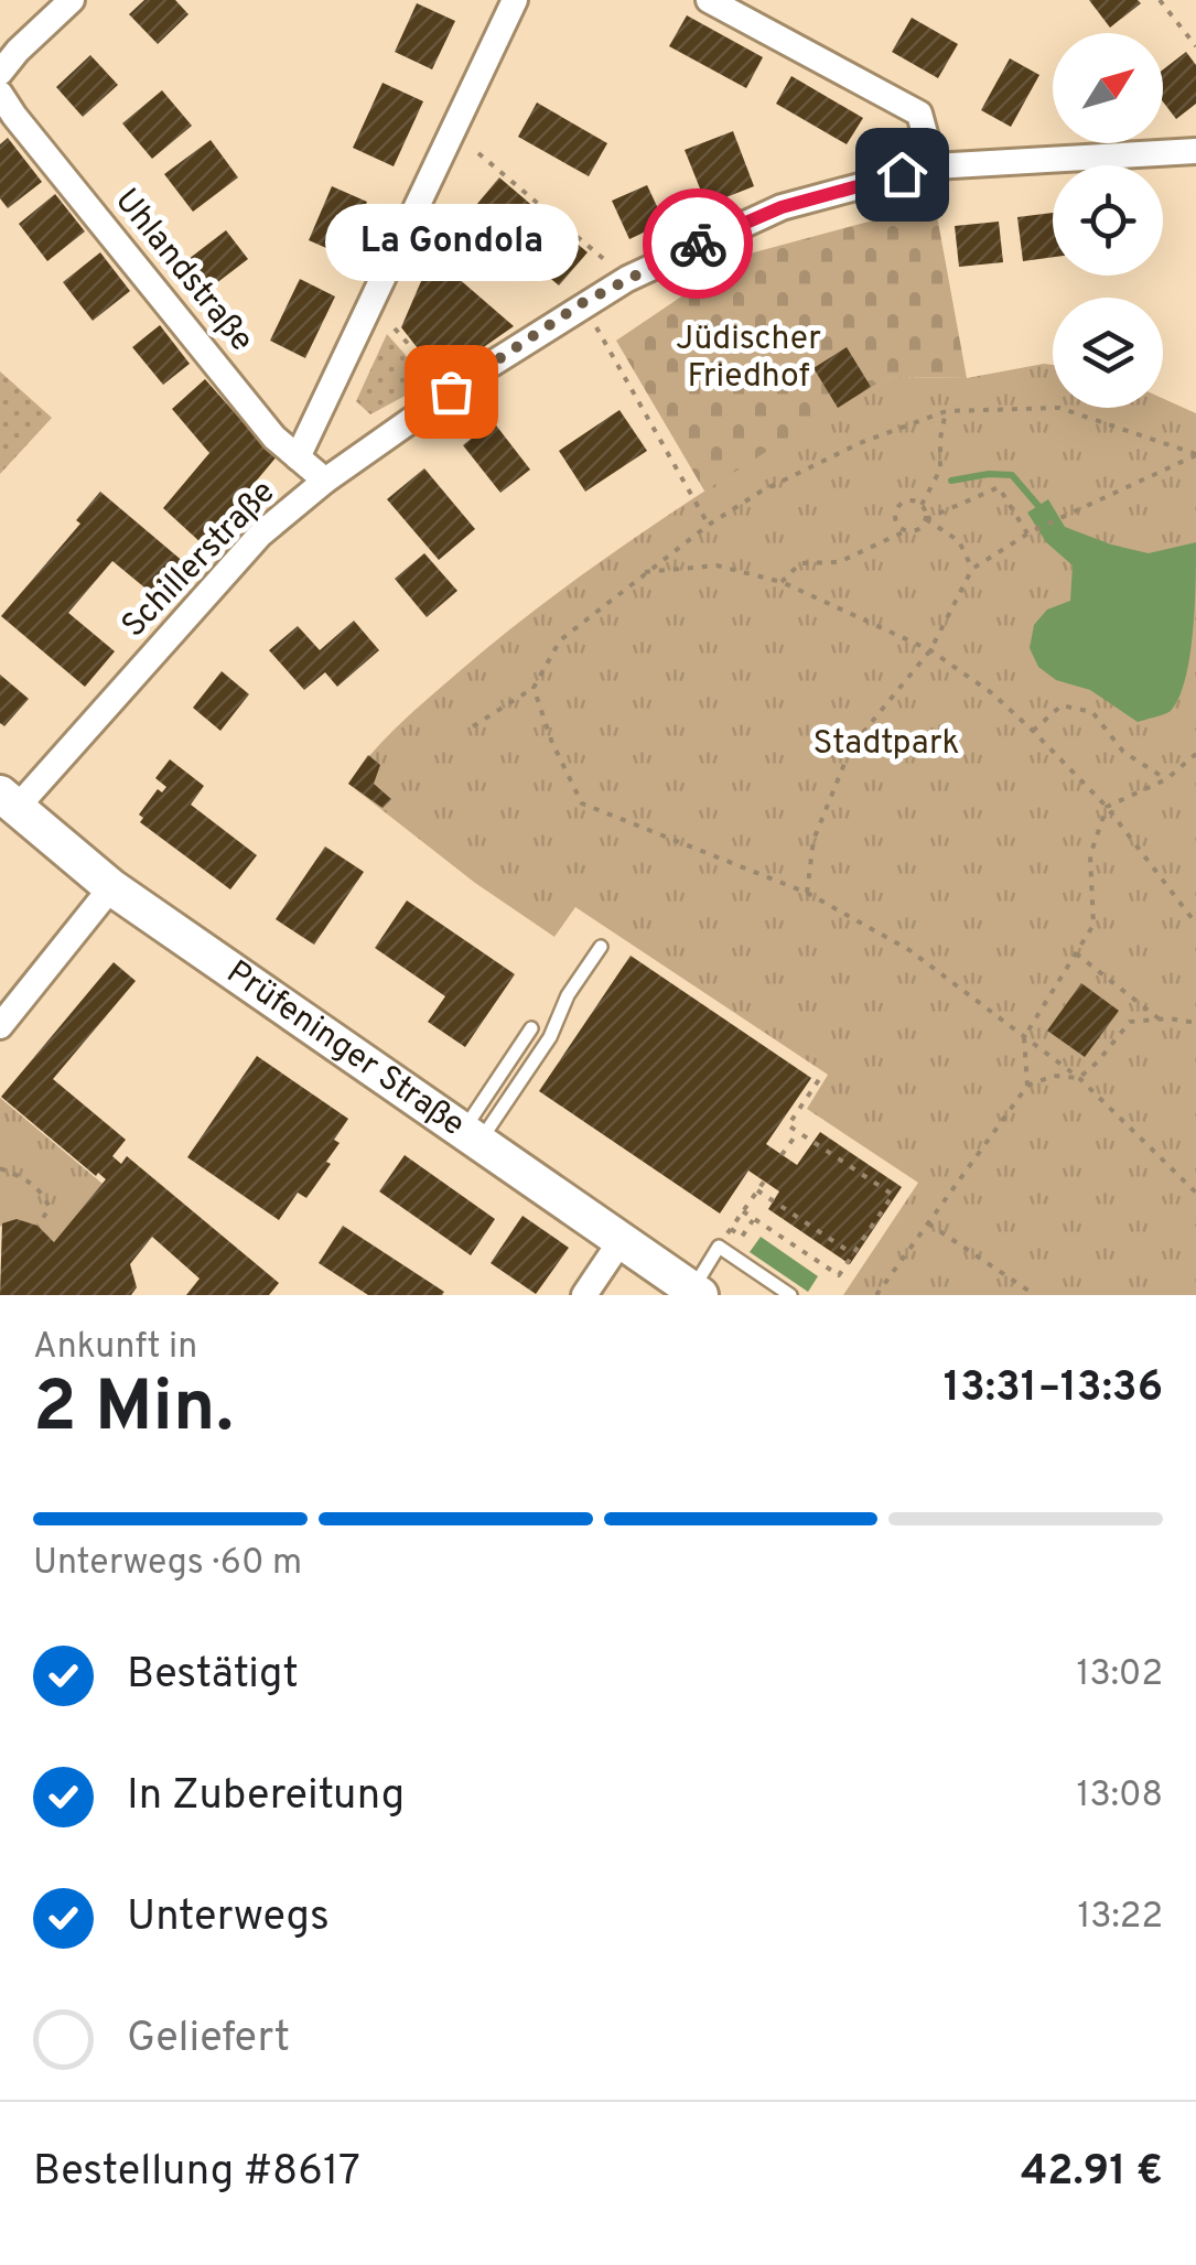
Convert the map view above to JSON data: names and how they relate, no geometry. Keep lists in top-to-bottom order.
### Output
{
  "streets": {
    "street": ["Uhlandstraße", "Schillerstraße", "Prüfeninger Straße"]
  },
  "crossings": [
    ["Uhlandstraße", "Schillerstraße"],
    ["Schillerstraße", "Prüfeninger Straße"]
  ],
  "parks": ["Jüdischer Friedhof", "Stadtpark"],
  "places": ["La Gondola"],
  "north": "top right",
  "page": {
    "bubble": "La Gondola",
    "heading": ["2 Min.", "Ankunft in", "13:31–13:36"],
    "panel": ["Bestellung #8617", "42.91 €"],
    "bar": "Unterwegs · 60 m",
    "list": [
      ["Bestätigt", "13:02"],
      ["In Zubereitung", "13:08"],
      ["Unterwegs", "13:22"],
      "Geliefert"
    ]
  }
}
